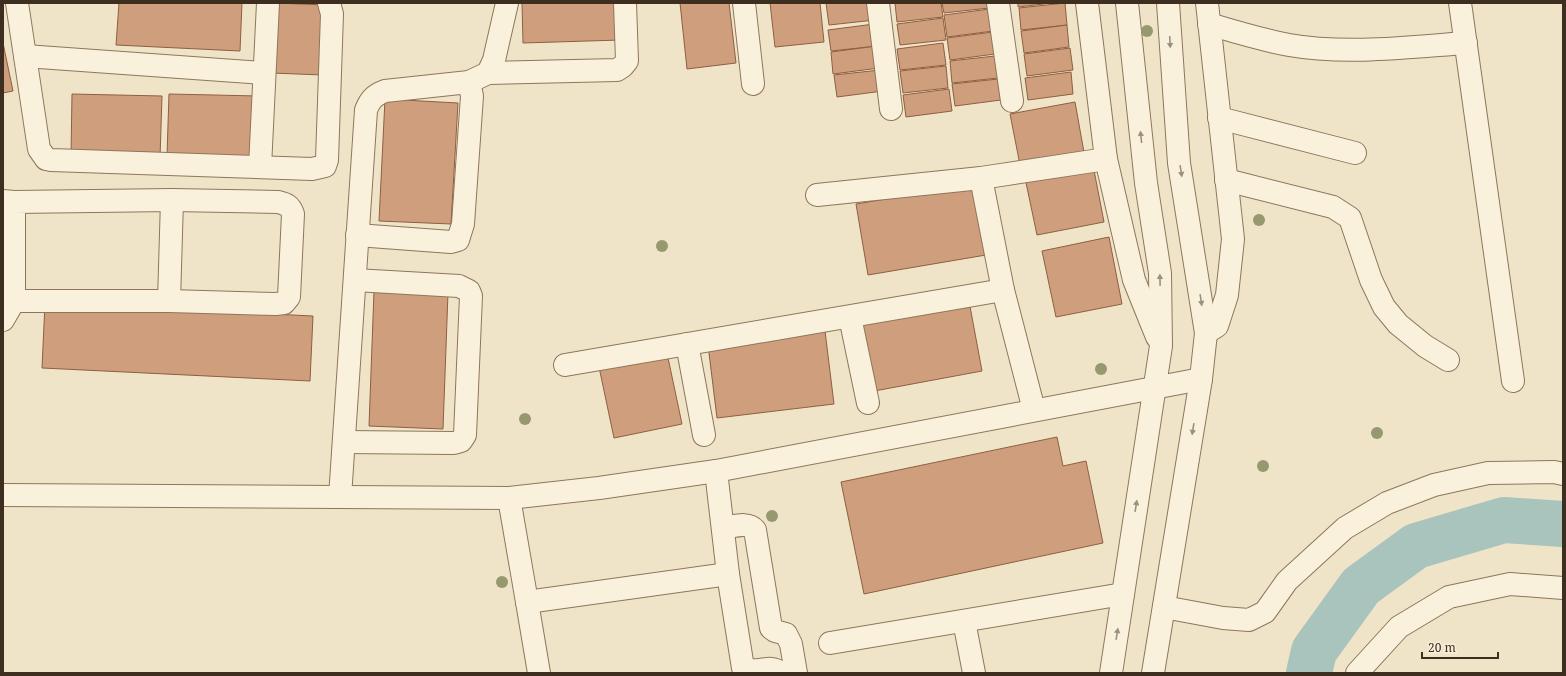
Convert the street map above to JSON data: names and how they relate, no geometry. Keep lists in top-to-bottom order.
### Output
{
  "scale_bar": "20 m"
}
